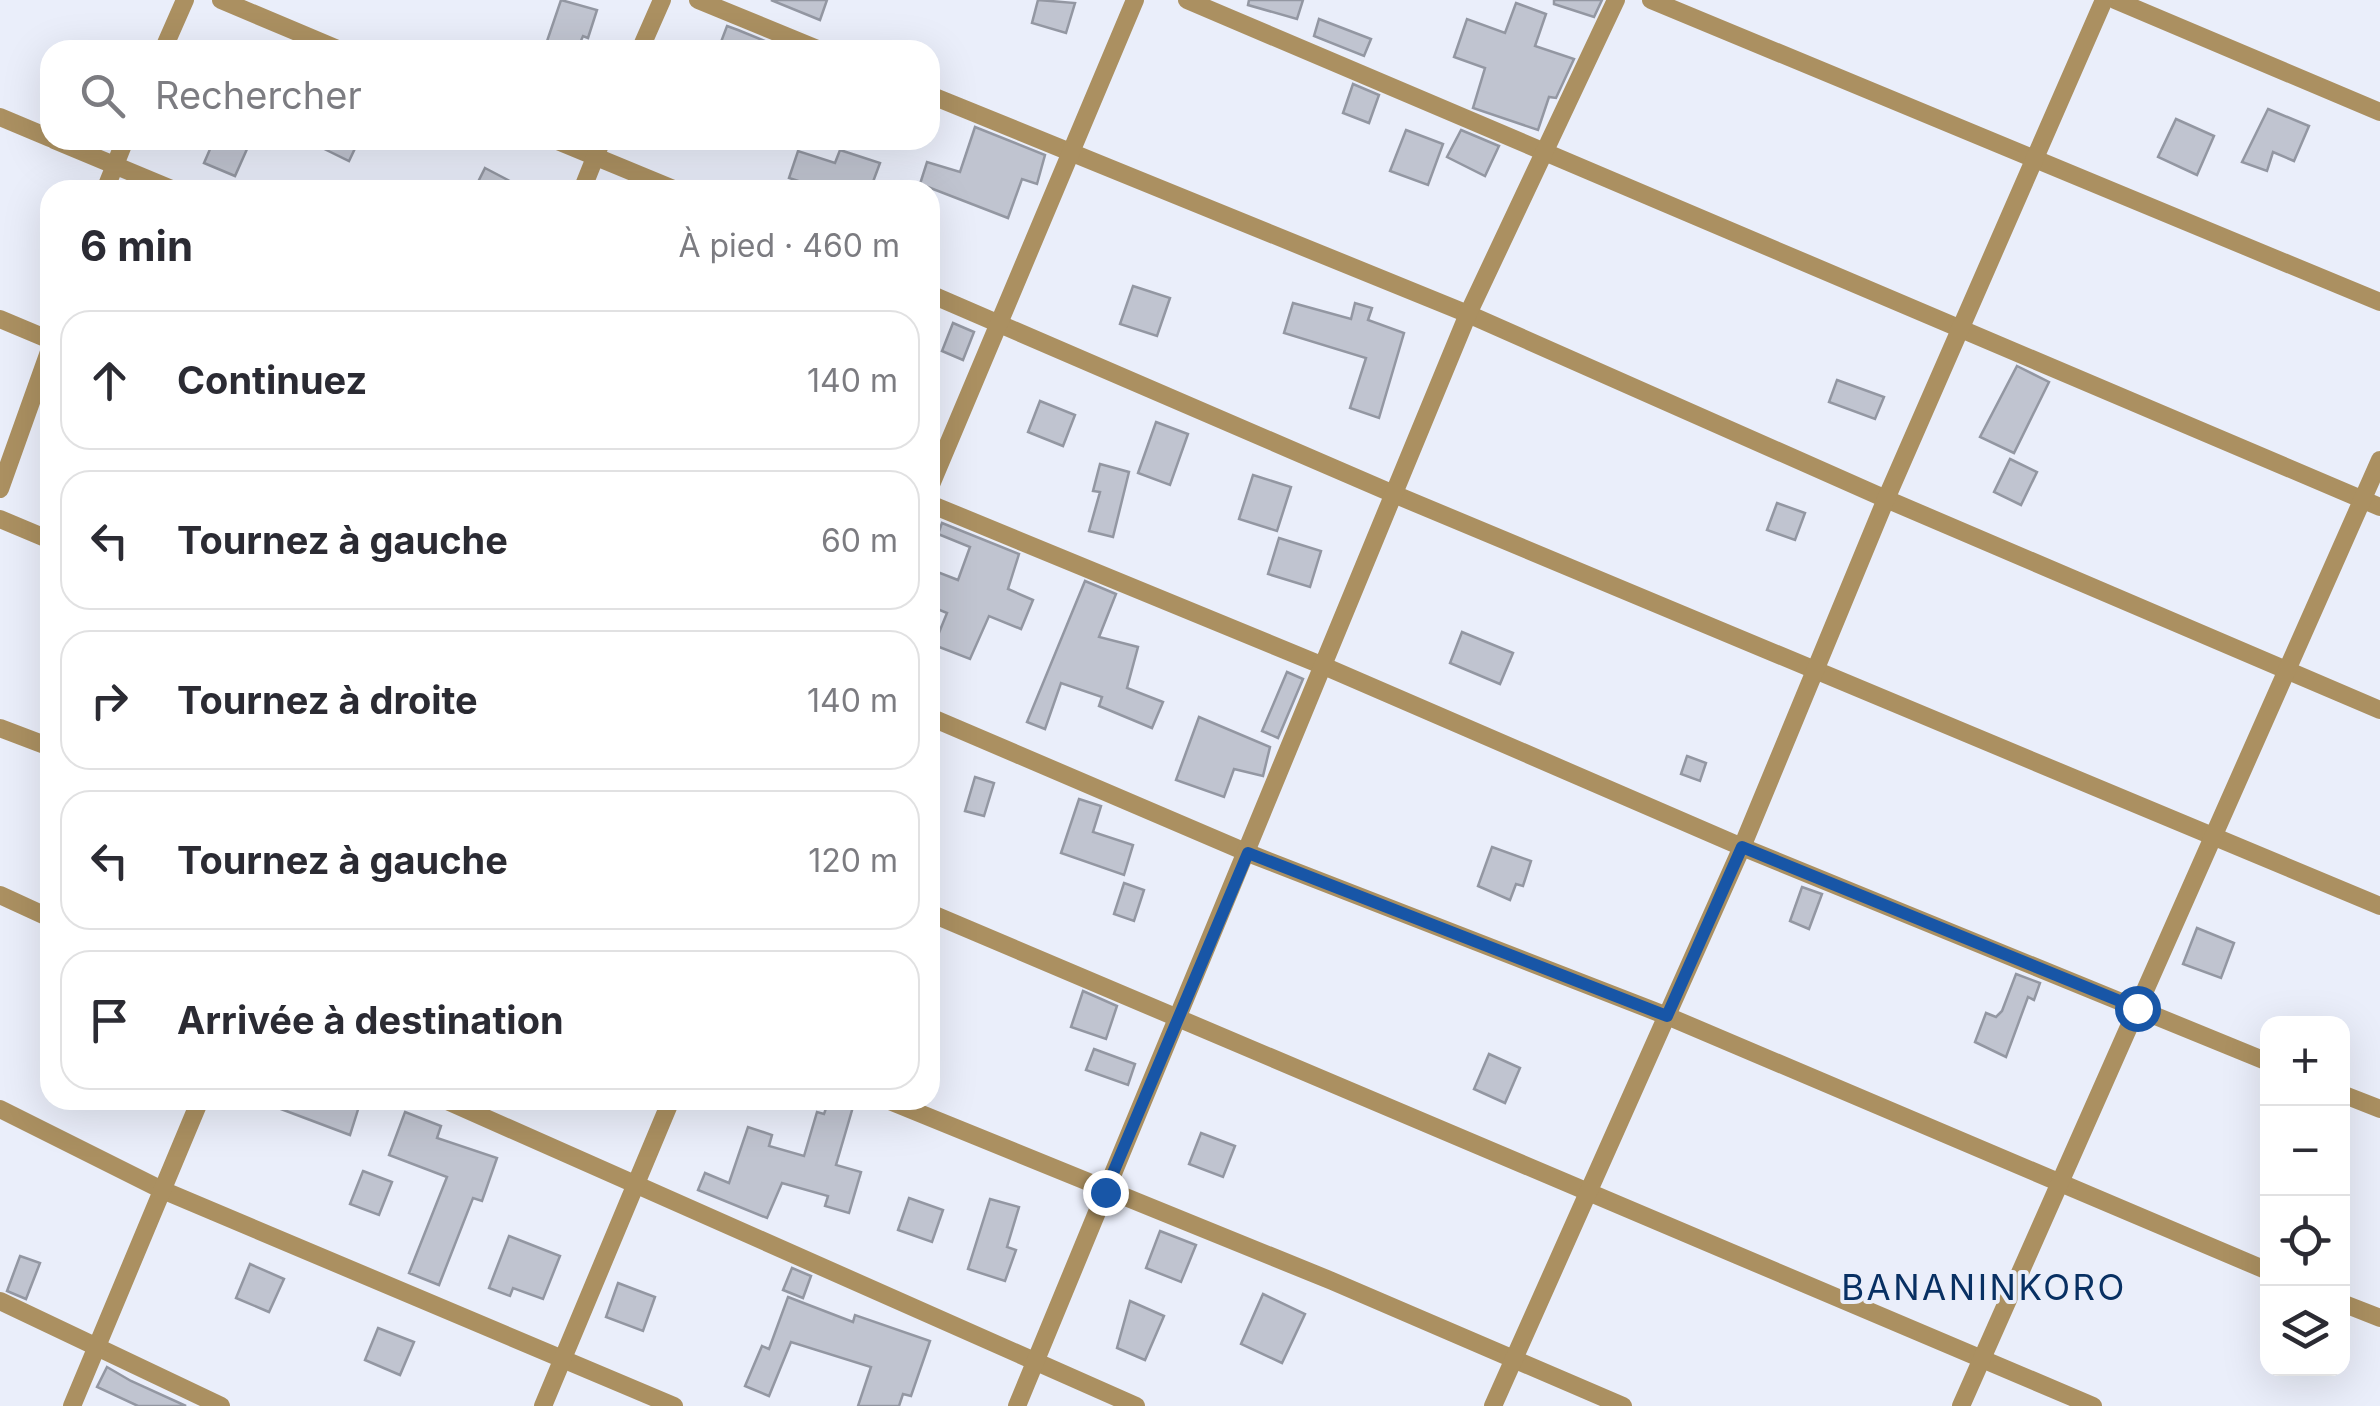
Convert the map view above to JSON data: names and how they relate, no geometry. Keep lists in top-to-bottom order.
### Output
{
  "districts": ["BANANINKORO"],
  "page": {
    "search": "Rechercher",
    "heading": ["6 min", "À pied · 460 m"],
    "list": [
      ["Continuez", "140 m"],
      ["Tournez à gauche", "60 m"],
      ["Tournez à droite", "140 m"],
      ["Tournez à gauche", "120 m"],
      "Arrivée à destination"
    ],
    "map_buttons": ["+", "−"]
  }
}
